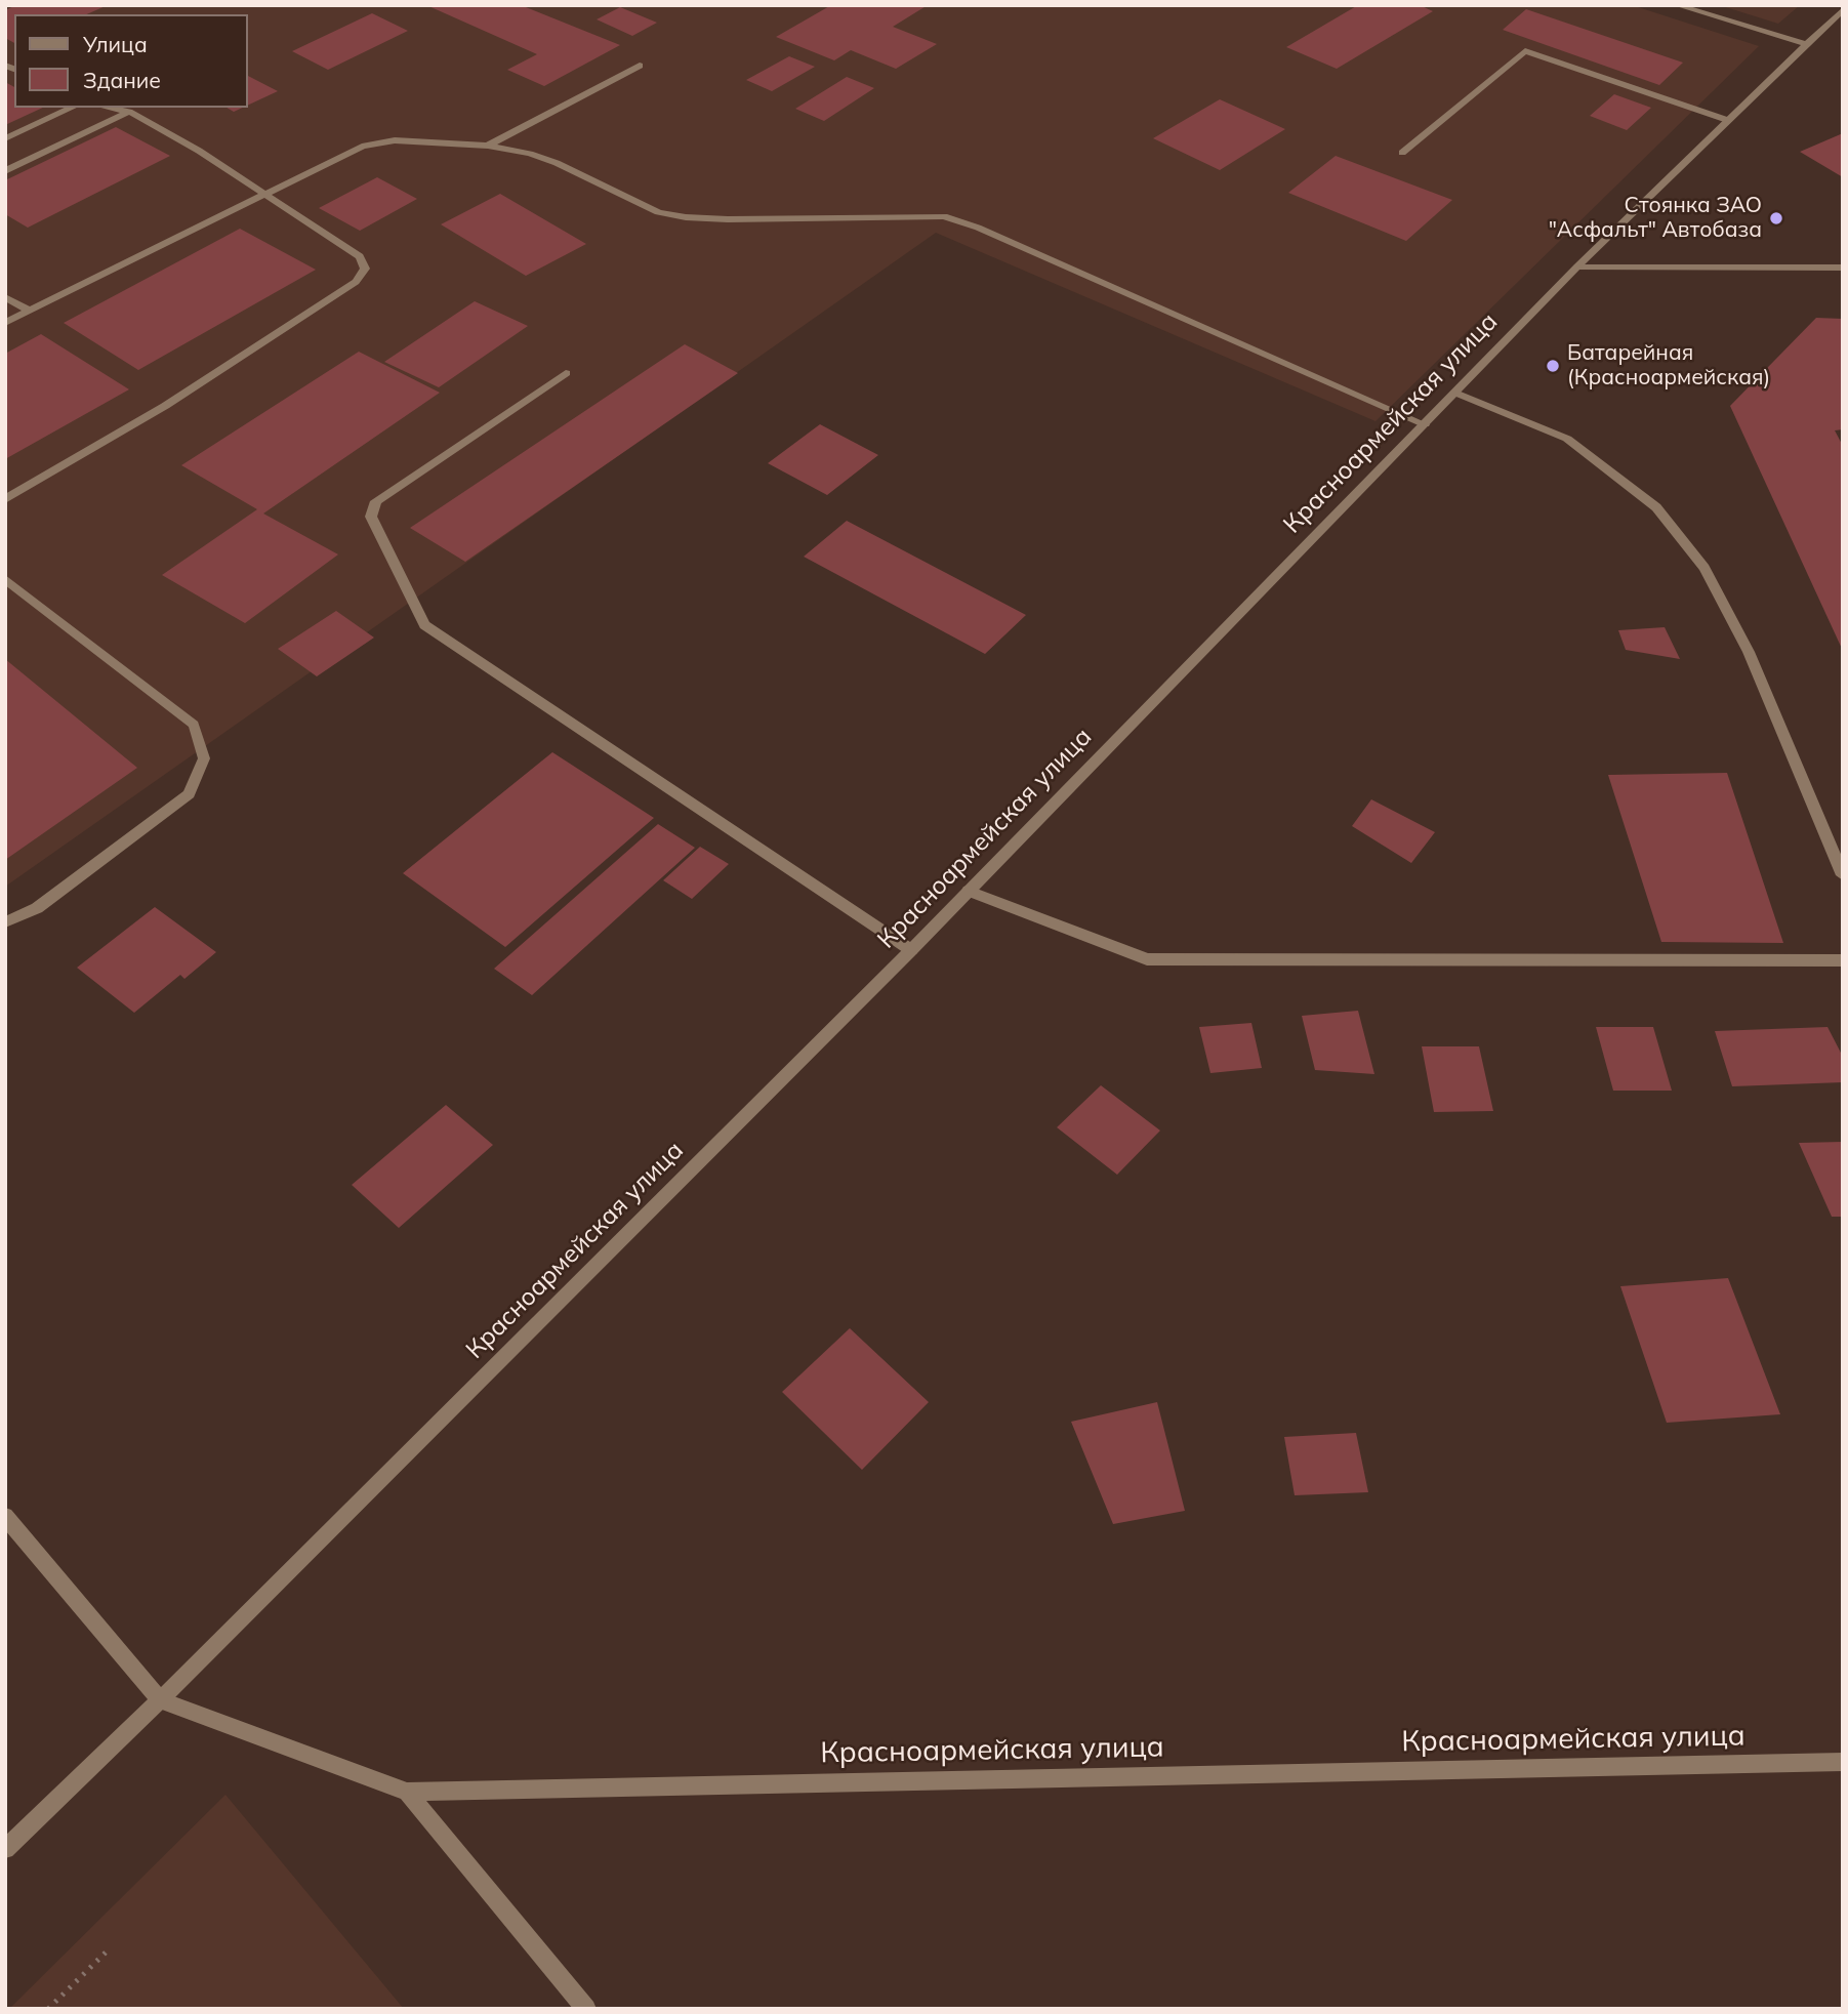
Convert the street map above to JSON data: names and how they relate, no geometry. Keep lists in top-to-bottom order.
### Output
{
  "streets": {
    "street": ["Красноармейская улица"]
  },
  "places": ["Стоянка ЗАО \"Асфальт\" Автобаза", "Батарейная (Красноармейская)"],
  "legend": ["Улица", "Здание"]
}
